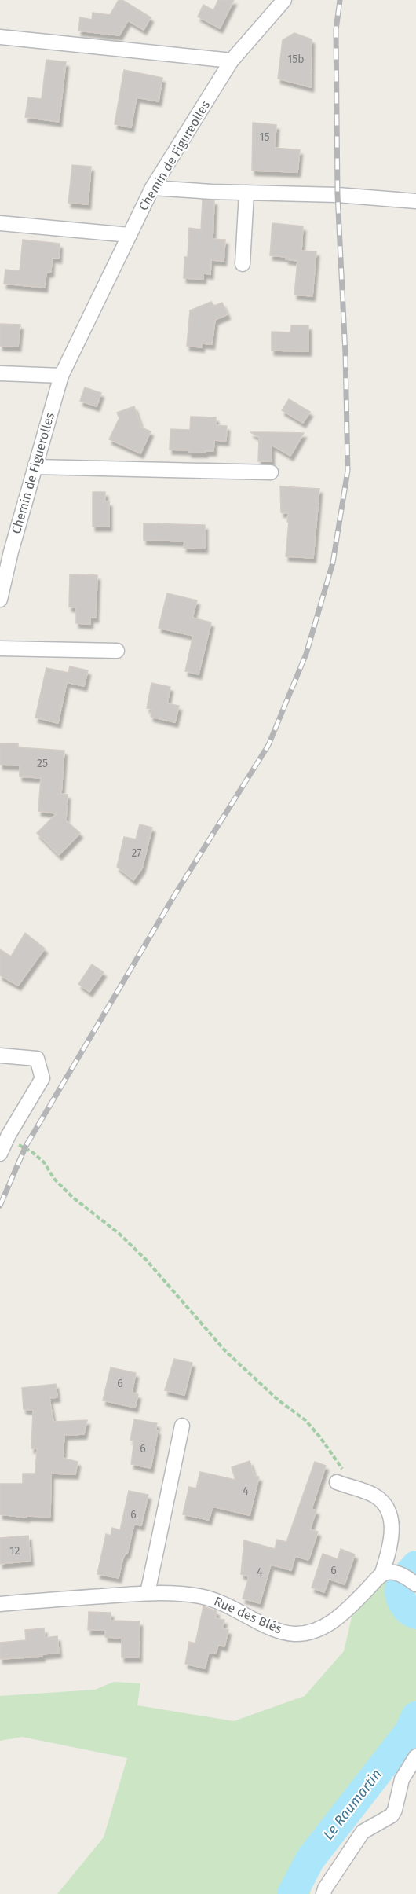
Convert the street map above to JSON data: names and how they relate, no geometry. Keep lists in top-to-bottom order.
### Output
{
  "streets": {
    "street": ["Chemin de Figureolles", "Chemin de Figuerolles", "Rue des Blés"]
  },
  "crossings": [
    ["Chemin de Figureolles", "Chemin de Figuerolles"]
  ],
  "water": ["Le Raumartin"],
  "house_numbers": [
    "15b",
    "15",
    "25",
    "27",
    "6",
    "6",
    "4",
    "6",
    "12",
    "6",
    "4"
  ]
}
